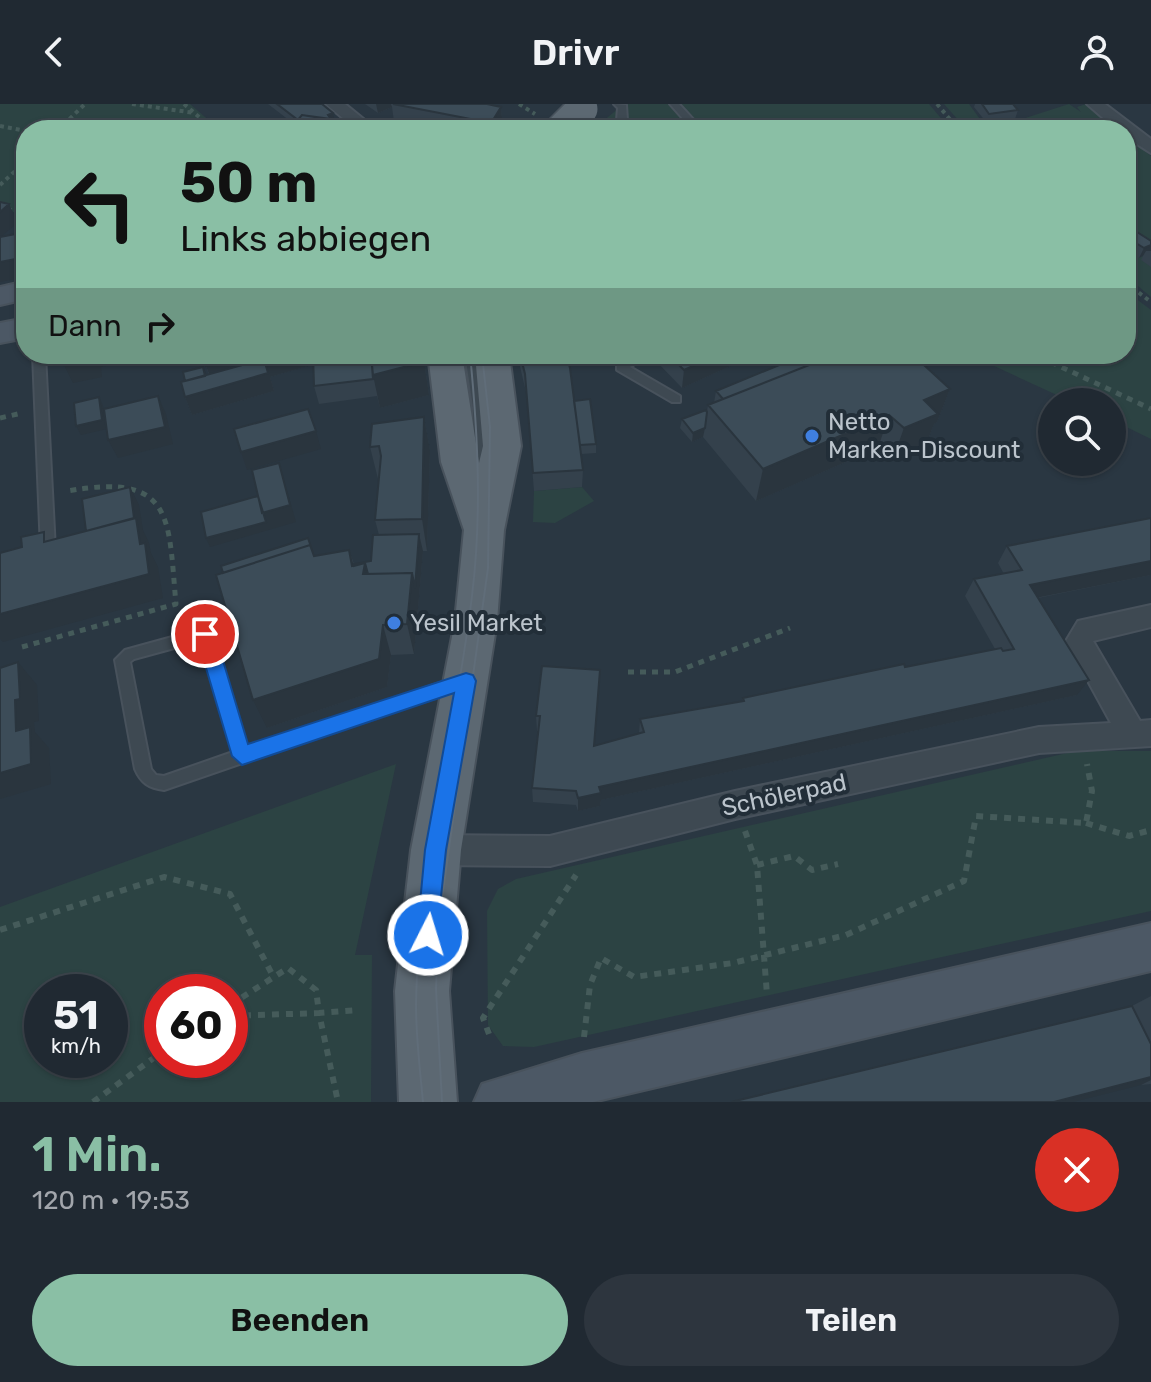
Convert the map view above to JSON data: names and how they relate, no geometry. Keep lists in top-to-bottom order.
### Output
{
  "streets": {
    "street": ["Schölerpad"]
  },
  "places": ["Netto Marken-Discount", "Yesil Market"],
  "page": {
    "header": "Drivr",
    "turn": ["50 m", "Links abbiegen"],
    "then": "Dann",
    "speed": "51 km/h",
    "limit": "60",
    "heading": ["1 Min.", "120 m · 19:53"],
    "buttons": ["Beenden", "Teilen"]
  }
}
